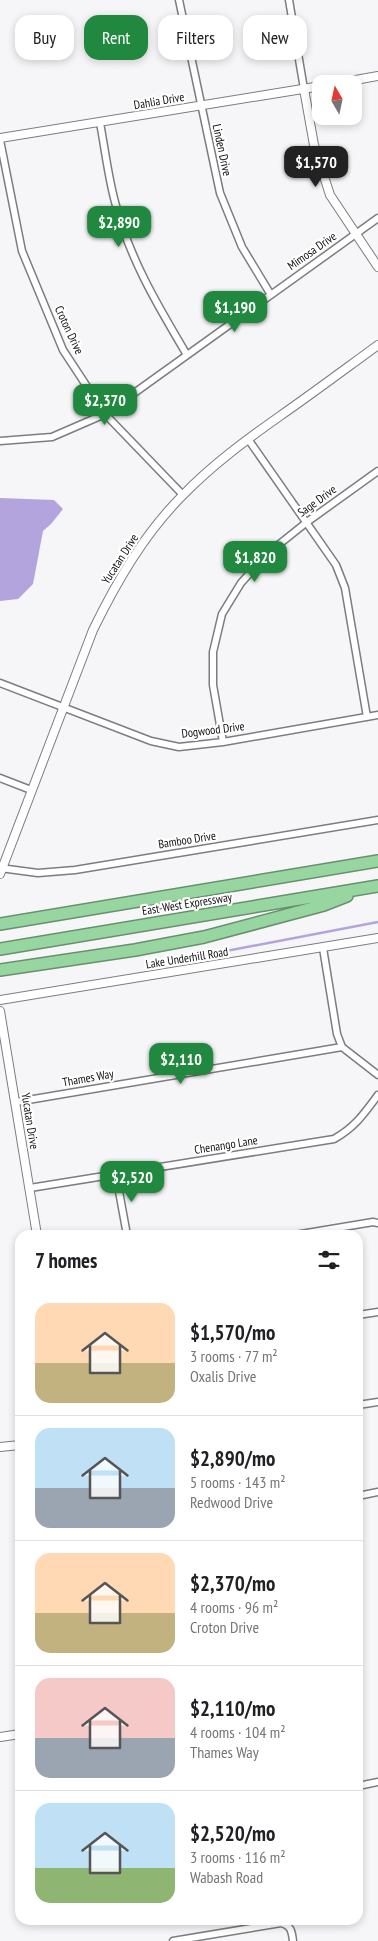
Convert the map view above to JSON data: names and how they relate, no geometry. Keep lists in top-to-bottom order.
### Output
{
  "streets": {
    "highway": ["East-West Expressway"],
    "street": [
      "Dahlia Drive",
      "Linden Drive",
      "Mimosa Drive",
      "Croton Drive",
      "Sage Drive",
      "Yucatan Drive",
      "Dogwood Drive",
      "Bamboo Drive",
      "Lake Underhill Road",
      "Thames Way",
      "Chenango Lane"
    ]
  },
  "crossings": [
    ["Dahlia Drive", "Linden Drive"],
    ["Dahlia Drive", "Croton Drive"],
    ["Linden Drive", "Mimosa Drive"],
    ["Mimosa Drive", "Croton Drive"],
    ["Croton Drive", "Yucatan Drive"],
    ["Sage Drive", "Dogwood Drive"],
    ["Yucatan Drive", "Dogwood Drive"],
    ["Yucatan Drive", "Bamboo Drive"],
    ["Yucatan Drive", "Thames Way"],
    ["Yucatan Drive", "Chenango Lane"]
  ],
  "north": "top",
  "page": {
    "chip": [
      "Buy",
      "Rent",
      "Filters",
      "New"
    ],
    "price": [
      "$1,570",
      "$2,890",
      "$1,190",
      "$2,370",
      "$1,820",
      "$2,110",
      "$2,520"
    ],
    "heading": "7 homes",
    "list": [
      {
        "name": "$1,570/mo",
        "note": "3 rooms · 77 m² · Oxalis Drive"
      },
      {
        "name": "$2,890/mo",
        "note": "5 rooms · 143 m² · Redwood Drive"
      },
      {
        "name": "$2,370/mo",
        "note": "4 rooms · 96 m² · Croton Drive"
      },
      {
        "name": "$2,110/mo",
        "note": "4 rooms · 104 m² · Thames Way"
      },
      {
        "name": "$2,520/mo",
        "note": "3 rooms · 116 m² · Wabash Road"
      }
    ]
  }
}
